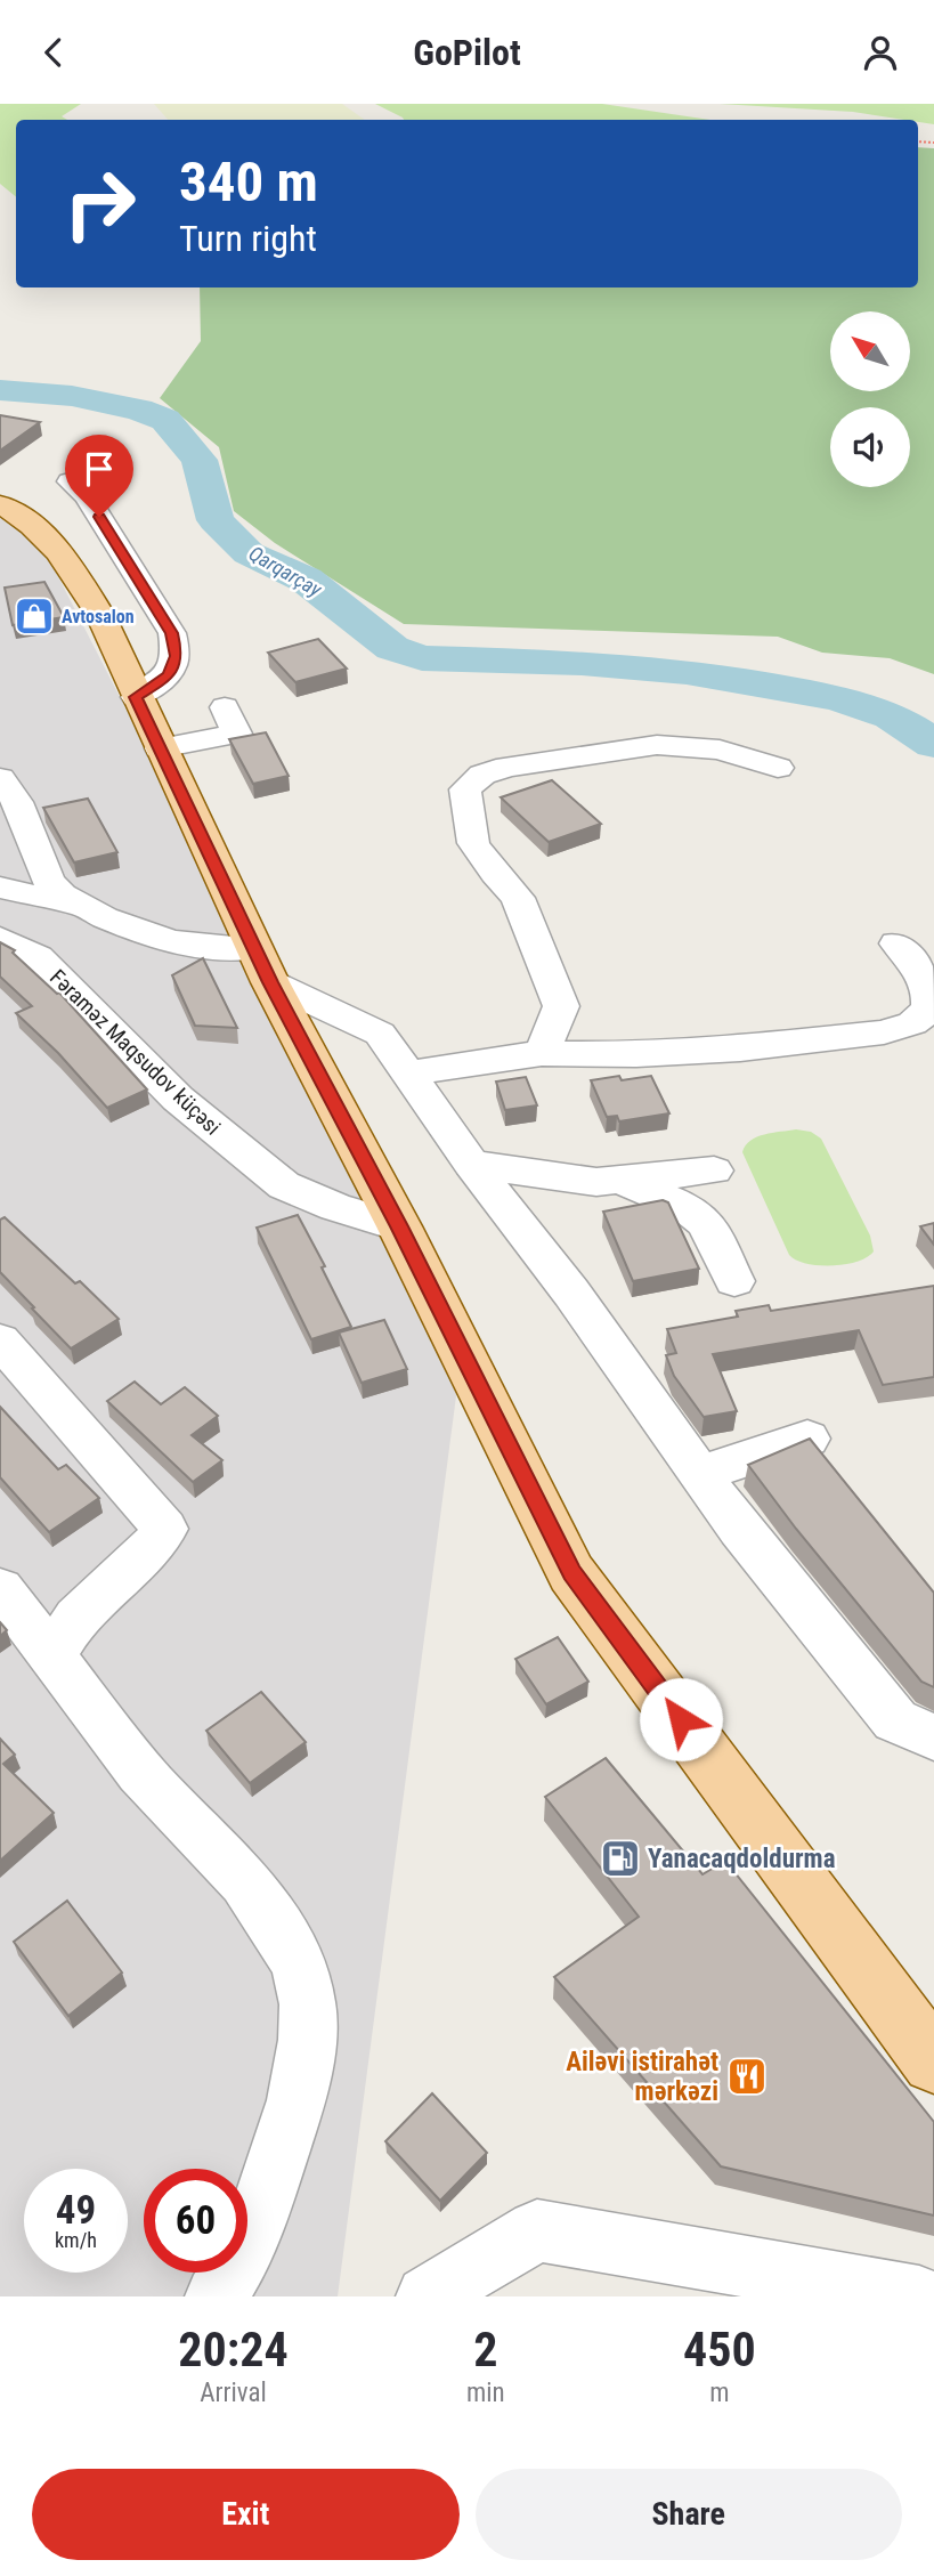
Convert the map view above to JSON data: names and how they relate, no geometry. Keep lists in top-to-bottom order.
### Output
{
  "streets": {
    "street": ["Fəraməz Maqsudov küçəsi"]
  },
  "water": ["Qarqarçay"],
  "places": {
    "shop": ["Avtosalon"],
    "fuel station": ["Yanacaqdoldurma"],
    "restaurant": ["Ailəvi istirahət mərkəzi"]
  },
  "north": "top left",
  "page": {
    "header": "GoPilot",
    "turn": ["340 m", "Turn right"],
    "speed": "49 km/h",
    "limit": "60",
    "eta": [
      "20:24",
      "Arrival",
      "2",
      "min",
      "450",
      "m"
    ],
    "buttons": ["Exit", "Share"]
  }
}
